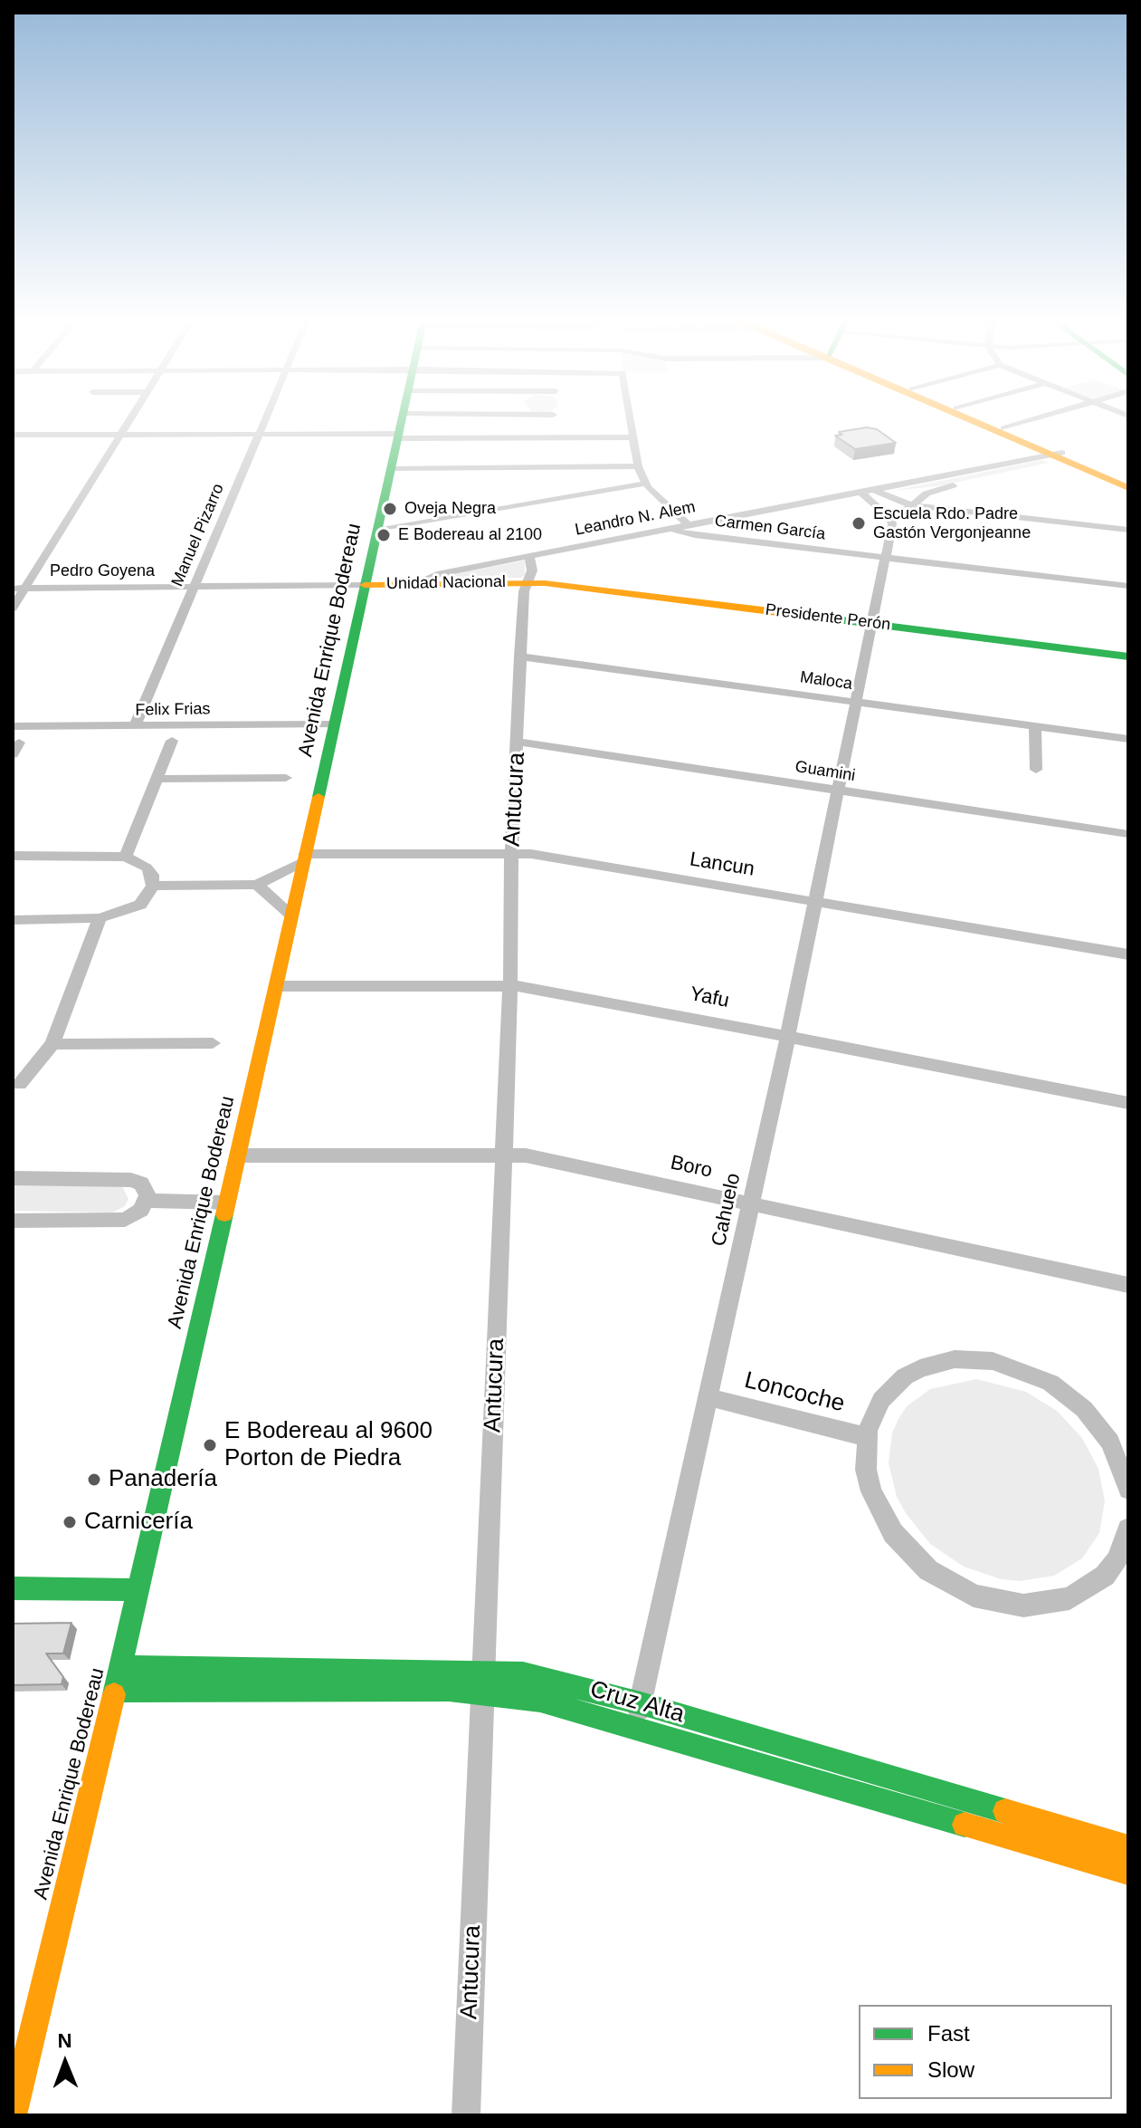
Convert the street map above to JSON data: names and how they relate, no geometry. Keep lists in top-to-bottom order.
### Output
{
  "streets": {
    "main road": [
      "Unidad Nacional",
      "Presidente Perón",
      "Avenida Enrique Bodereau",
      "Cruz Alta"
    ],
    "street": [
      "Leandro N. Alem",
      "Carmen García",
      "Manuel Pizarro",
      "Pedro Goyena",
      "Maloca",
      "Felix Frias",
      "Guamini",
      "Antucura",
      "Lancun",
      "Yafu",
      "Boro",
      "Cahuelo",
      "Loncoche"
    ]
  },
  "crossings": [
    ["Leandro N. Alem", "Carmen García"],
    ["Leandro N. Alem", "Unidad Nacional"],
    ["Leandro N. Alem", "Antucura"],
    ["Leandro N. Alem", "Cahuelo"],
    ["Carmen García", "Cahuelo"],
    ["Manuel Pizarro", "Pedro Goyena"],
    ["Manuel Pizarro", "Felix Frias"],
    ["Pedro Goyena", "Unidad Nacional"],
    ["Pedro Goyena", "Avenida Enrique Bodereau"],
    ["Unidad Nacional", "Presidente Perón"],
    ["Unidad Nacional", "Avenida Enrique Bodereau"],
    ["Unidad Nacional", "Antucura"],
    ["Presidente Perón", "Antucura"],
    ["Presidente Perón", "Cahuelo"],
    ["Avenida Enrique Bodereau", "Felix Frias"],
    ["Avenida Enrique Bodereau", "Lancun"],
    ["Avenida Enrique Bodereau", "Yafu"],
    ["Avenida Enrique Bodereau", "Boro"],
    ["Avenida Enrique Bodereau", "Cruz Alta"],
    ["Maloca", "Antucura"],
    ["Maloca", "Cahuelo"],
    ["Guamini", "Antucura"],
    ["Guamini", "Cahuelo"],
    ["Antucura", "Lancun"],
    ["Antucura", "Yafu"],
    ["Antucura", "Boro"],
    ["Antucura", "Cruz Alta"],
    ["Lancun", "Cahuelo"],
    ["Yafu", "Cahuelo"],
    ["Boro", "Cahuelo"],
    ["Cahuelo", "Loncoche"],
    ["Cahuelo", "Cruz Alta"]
  ],
  "places": [
    "Oveja Negra",
    "Escuela Rdo. Padre Gastón Vergonjeanne",
    "E Bodereau al 2100",
    "E Bodereau al 9600 Porton de Piedra",
    "Panadería",
    "Carnicería"
  ],
  "legend": ["Fast", "Slow"],
  "north": "top"
}
